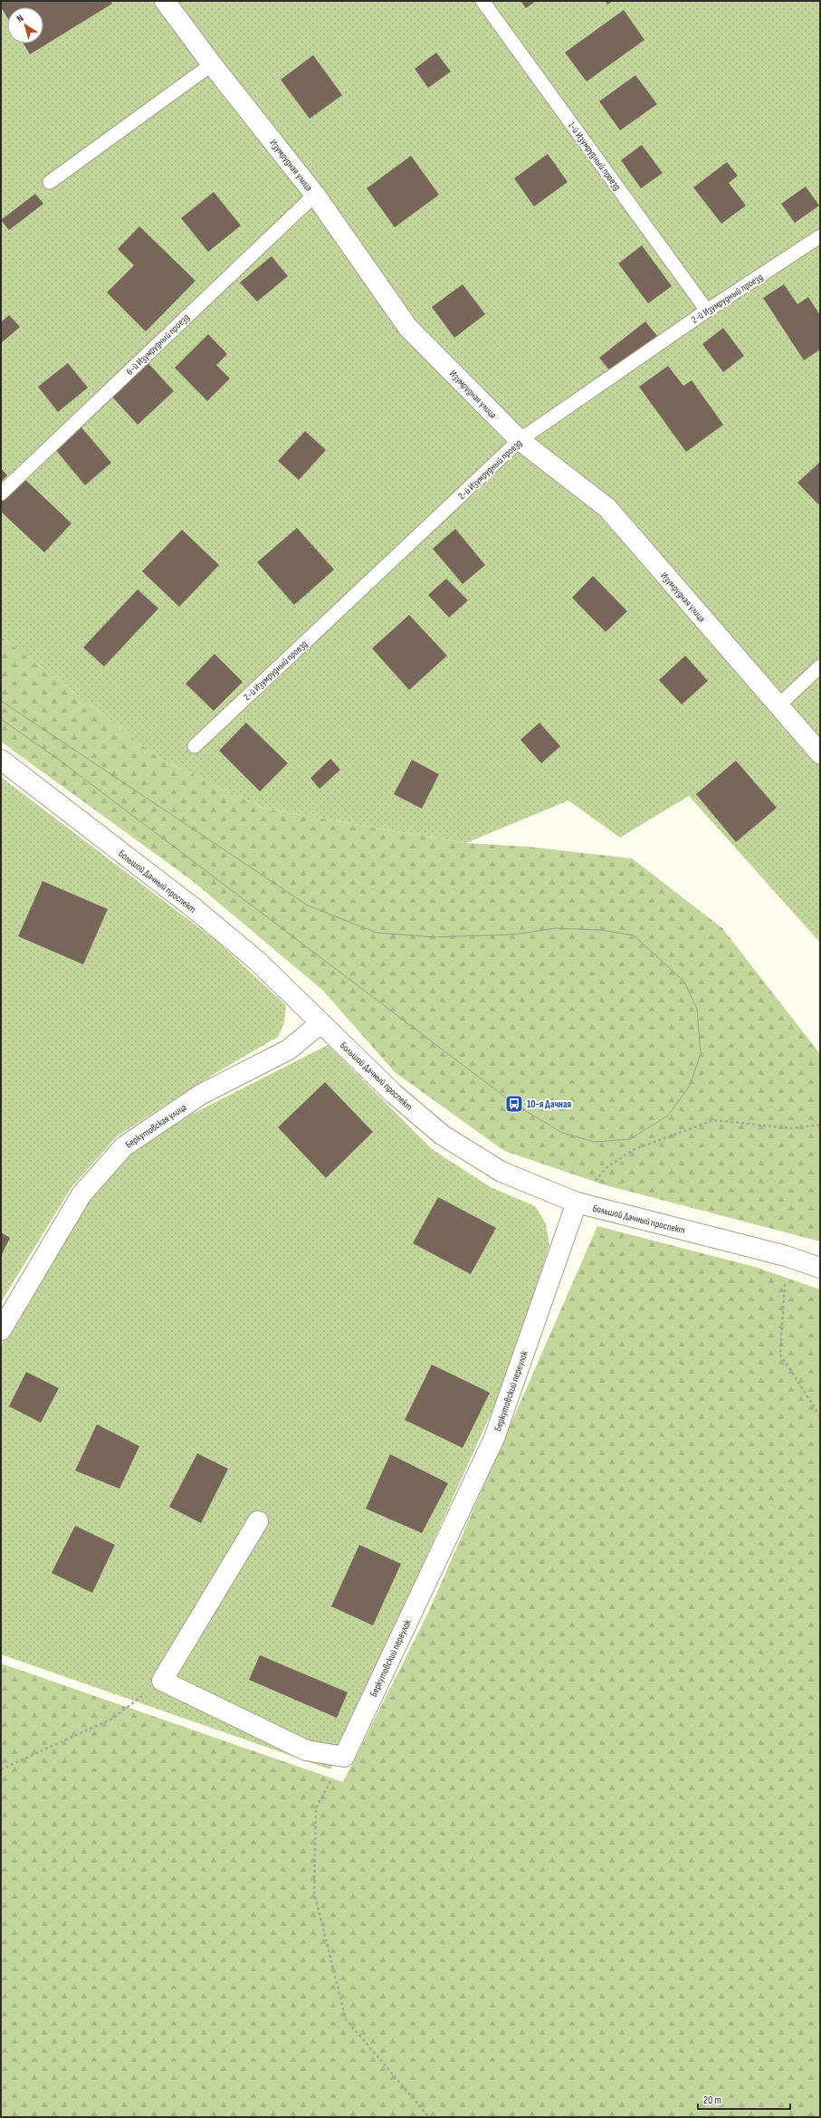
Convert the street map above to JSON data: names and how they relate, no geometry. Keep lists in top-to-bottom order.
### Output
{
  "streets": {
    "street": [
      "Изумрудная улица",
      "Большой Дачный проспект",
      "Беркутовская улица",
      "Беркутовский переулок"
    ],
    "lane": ["1-й Изумрудный проезд", "2-й Изумрудный проезд", "6-й Изумрудный проезд"]
  },
  "crossings": [
    ["1-й Изумрудный проезд", "2-й Изумрудный проезд"],
    ["Изумрудная улица", "2-й Изумрудный проезд"],
    ["Изумрудная улица", "6-й Изумрудный проезд"],
    ["Большой Дачный проспект", "Беркутовская улица"],
    ["Большой Дачный проспект", "Беркутовский переулок"]
  ],
  "places": {
    "bus stop": ["10-я Дачная"]
  },
  "scale_bar": "20 m",
  "north": "top left"
}
